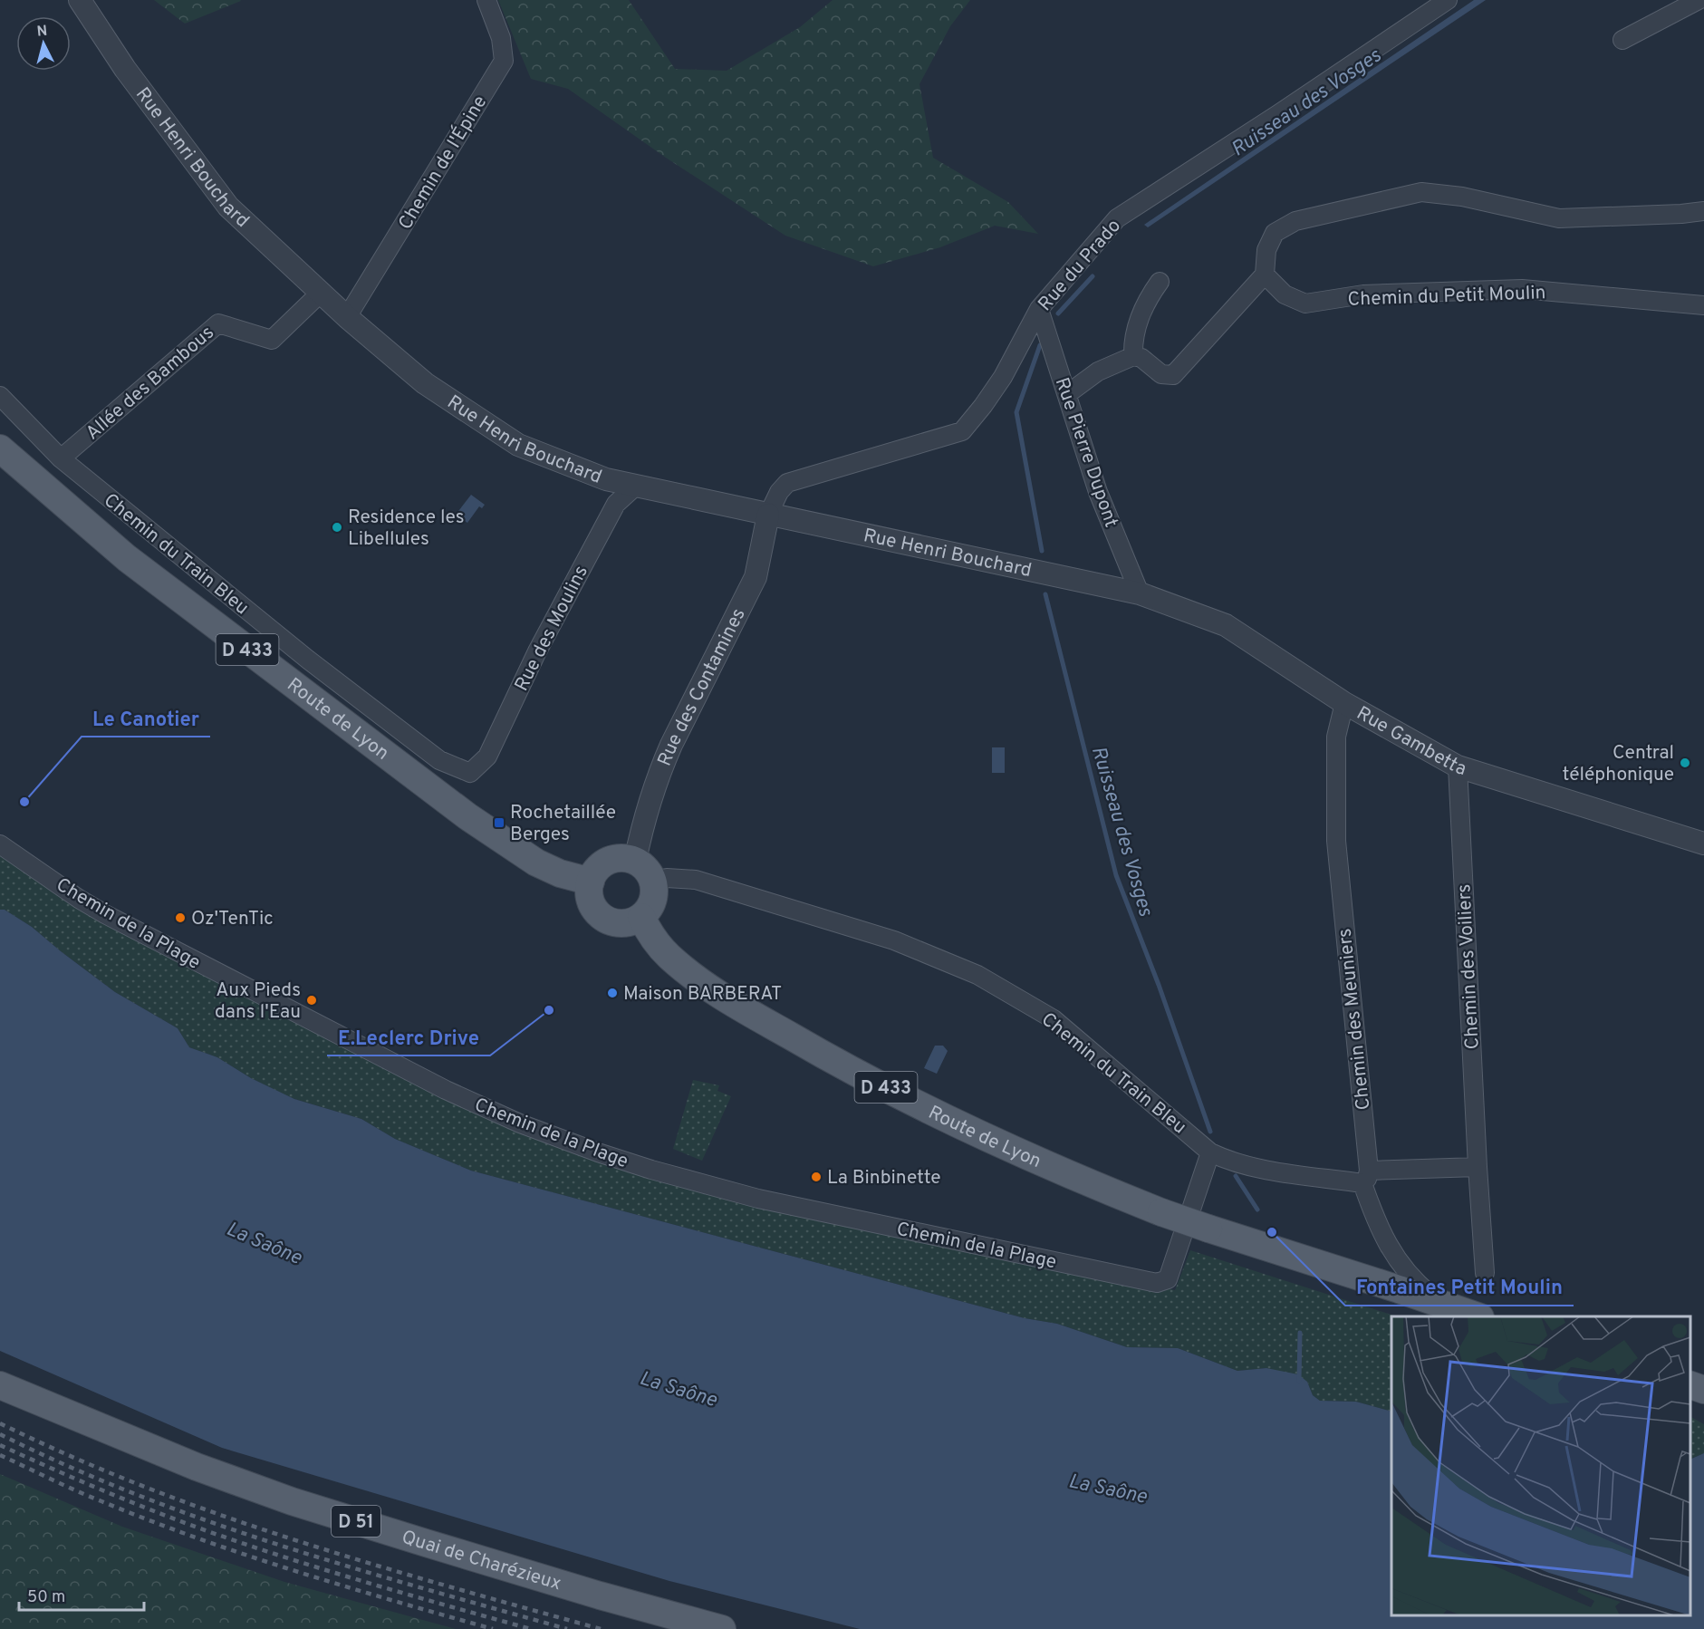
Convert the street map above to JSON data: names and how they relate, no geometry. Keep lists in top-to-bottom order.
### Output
{
  "streets": {
    "main road": [
      "D 433",
      "Route de Lyon",
      "D 51",
      "Quai de Charézieux"
    ],
    "street": [
      "Rue Henri Bouchard",
      "Chemin de l'Épine",
      "Rue du Prado",
      "Chemin du Petit Moulin",
      "Allée des Bambous",
      "Rue Pierre Dupont",
      "Chemin du Train Bleu",
      "Rue des Moulins",
      "Rue des Contamines",
      "Rue Gambetta",
      "Chemin de la Plage",
      "Chemin des Voiliers",
      "Chemin des Meuniers"
    ]
  },
  "crossings": [
    ["Rue Henri Bouchard", "Chemin de l'Épine"],
    ["Rue Henri Bouchard", "Rue du Prado"],
    ["Rue Henri Bouchard", "Allée des Bambous"],
    ["Rue Henri Bouchard", "Rue Pierre Dupont"],
    ["Rue Henri Bouchard", "Rue des Moulins"],
    ["Rue Henri Bouchard", "Rue des Contamines"],
    ["Rue Henri Bouchard", "Rue Gambetta"],
    ["Rue du Prado", "Rue Pierre Dupont"],
    ["Rue du Prado", "Rue des Contamines"],
    ["Allée des Bambous", "Chemin du Train Bleu"],
    ["Rue Pierre Dupont", "Rue Gambetta"],
    ["Chemin du Train Bleu", "Rue des Moulins"],
    ["Chemin du Train Bleu", "Rue des Contamines"],
    ["Chemin du Train Bleu", "Route de Lyon"],
    ["Chemin du Train Bleu", "Chemin de la Plage"],
    ["Chemin du Train Bleu", "Chemin des Meuniers"],
    ["D 433", "Route de Lyon"],
    ["D 433", "Chemin des Meuniers"],
    ["Rue des Contamines", "Route de Lyon"],
    ["Route de Lyon", "Chemin des Meuniers"],
    ["Rue Gambetta", "Chemin des Voiliers"],
    ["Rue Gambetta", "Chemin des Meuniers"]
  ],
  "water": ["Ruisseau des Vosges", "La Saône"],
  "places": {
    "other": [
      "Residence les Libellules",
      "Central téléphonique",
      "Le Canotier",
      "Oz'TenTic",
      "Maison BARBERAT",
      "Aux Pieds dans l'Eau",
      "E.Leclerc Drive",
      "La Binbinette",
      "Fontaines Petit Moulin"
    ],
    "transit": ["Rochetaillée Berges"]
  },
  "scale_bar": "50 m",
  "north": "top"
}
